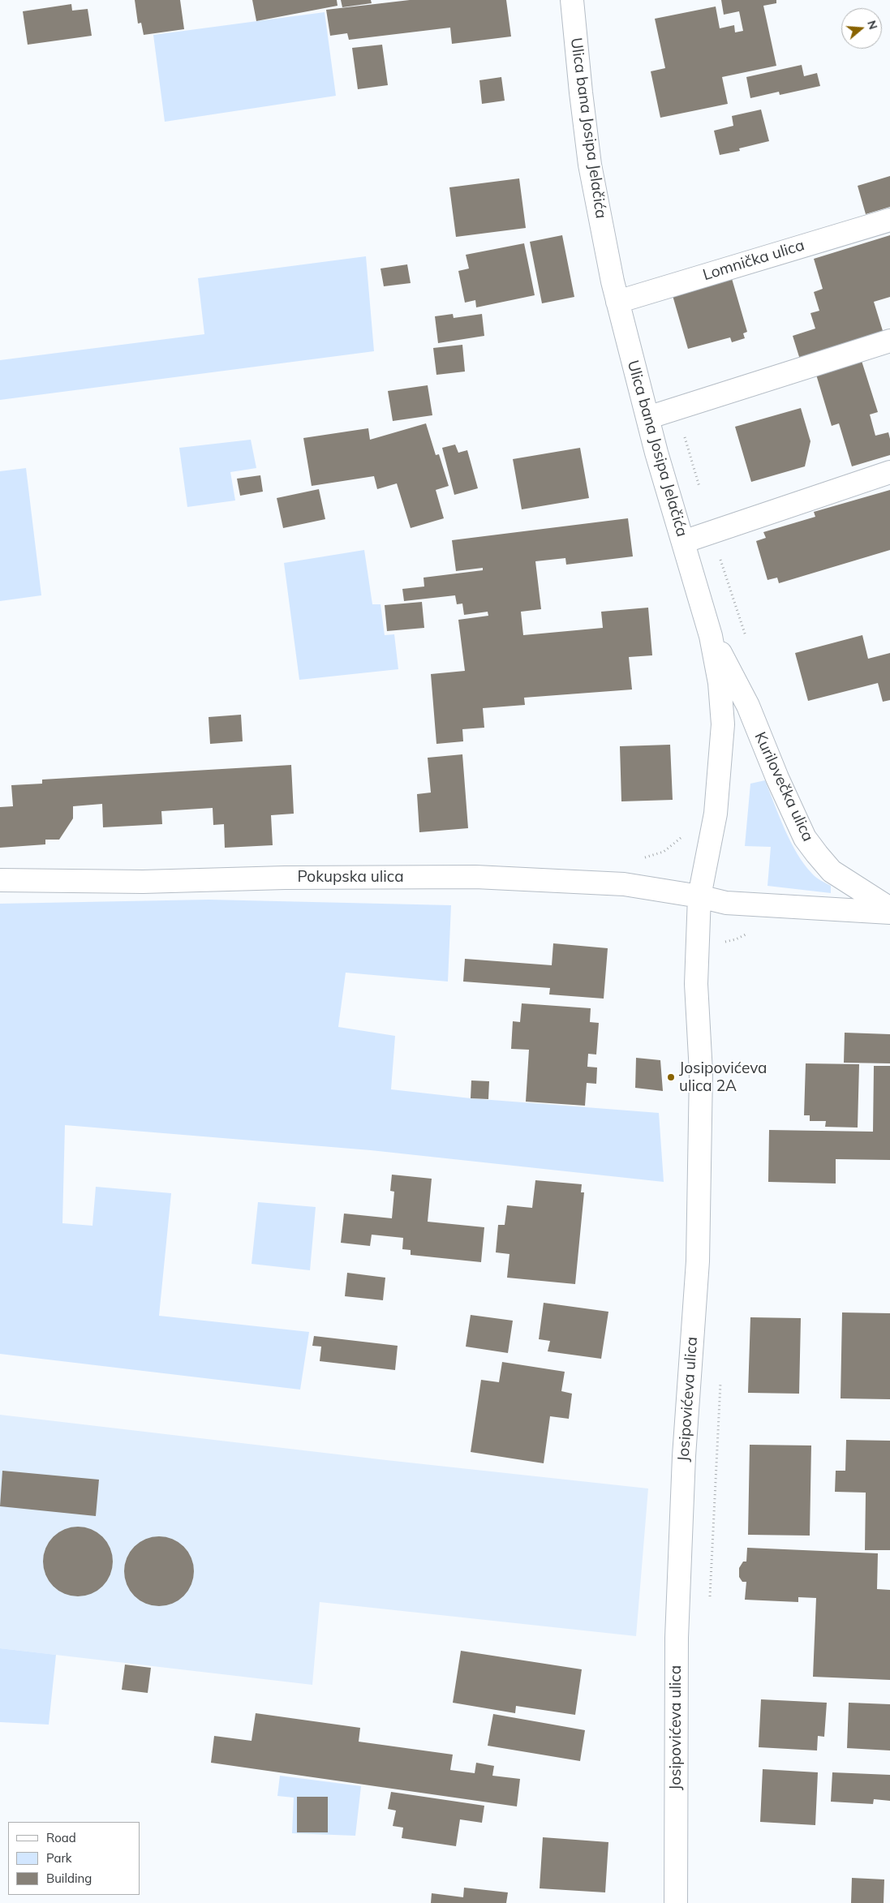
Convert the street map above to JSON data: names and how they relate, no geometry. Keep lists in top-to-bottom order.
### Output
{
  "streets": {
    "street": [
      "Ulica bana Josipa Jelačića",
      "Lomnička ulica",
      "Kurilovečka ulica",
      "Pokupska ulica",
      "Josipovićeva ulica"
    ]
  },
  "crossings": [
    ["Ulica bana Josipa Jelačića", "Lomnička ulica"],
    ["Ulica bana Josipa Jelačića", "Kurilovečka ulica"],
    ["Ulica bana Josipa Jelačića", "Pokupska ulica"],
    ["Ulica bana Josipa Jelačića", "Josipovićeva ulica"],
    ["Pokupska ulica", "Josipovićeva ulica"]
  ],
  "places": ["Josipovićeva ulica 2A"],
  "legend": ["Road", "Park", "Building"],
  "north": "right"
}
